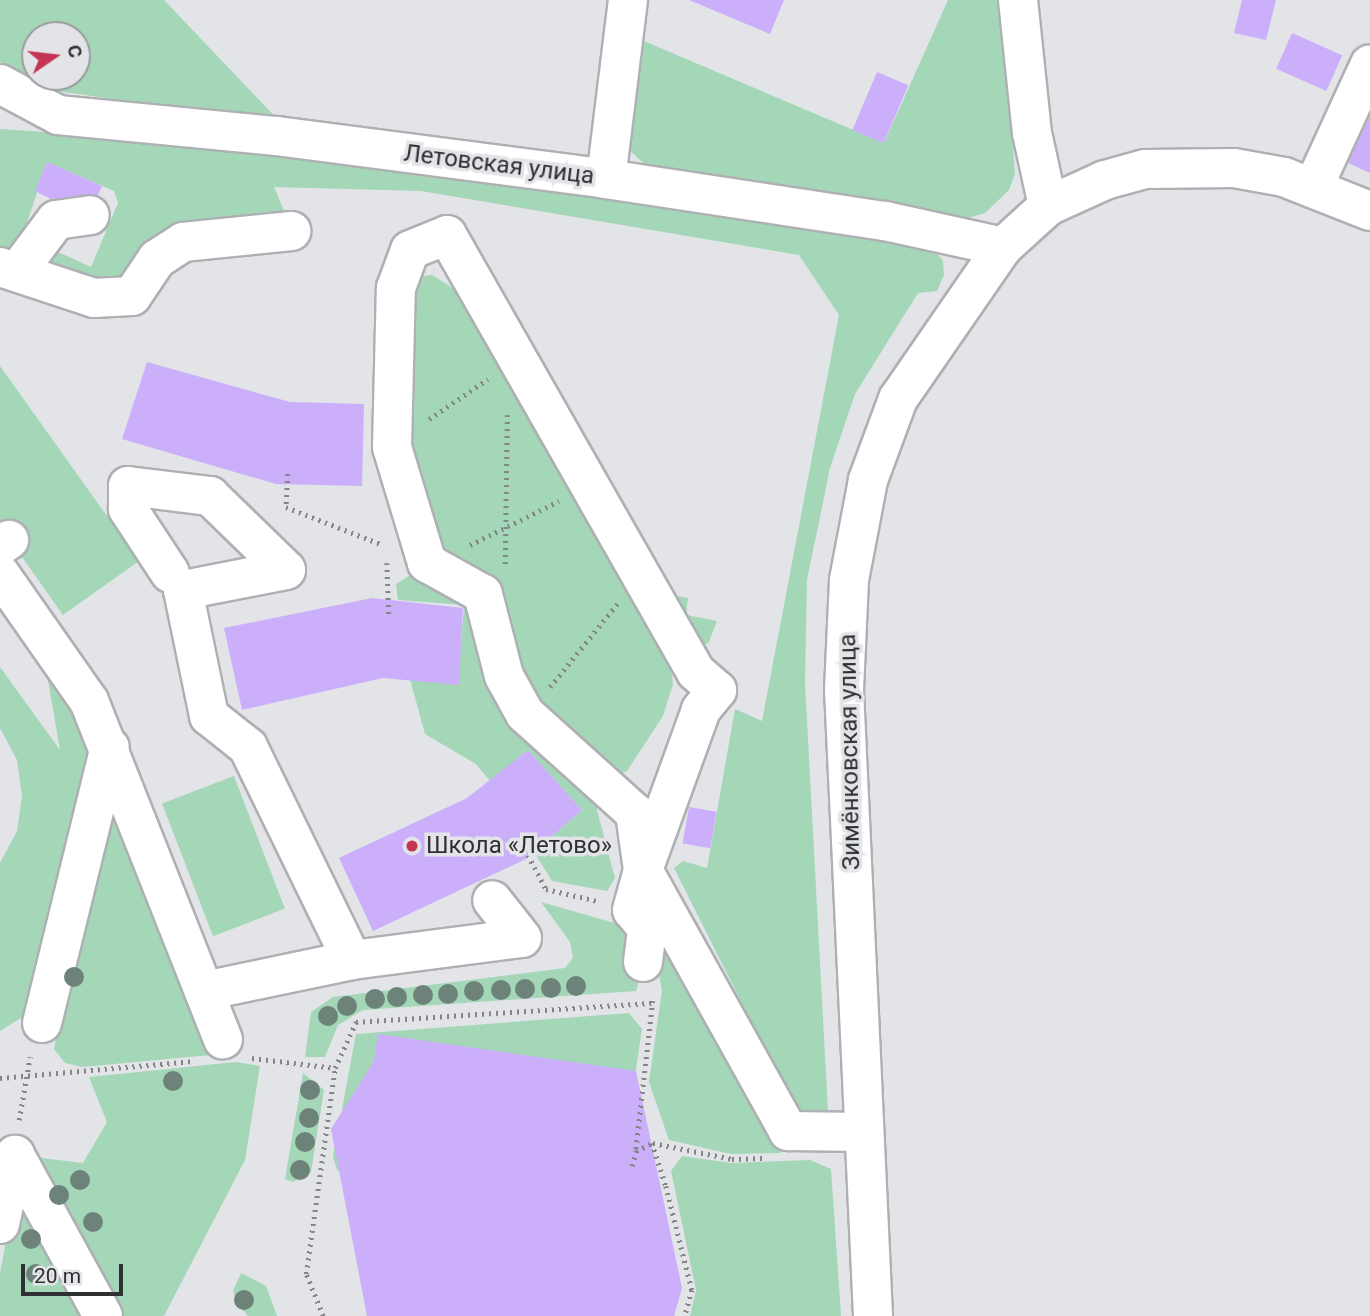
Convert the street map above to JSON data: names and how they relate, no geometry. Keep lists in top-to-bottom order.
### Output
{
  "streets": {
    "street": ["Летовская улица", "Зимёнковская улица"]
  },
  "crossings": [
    ["Летовская улица", "Зимёнковская улица"]
  ],
  "places": ["Школа «Летово»"],
  "scale_bar": "20 m",
  "north": "right"
}
